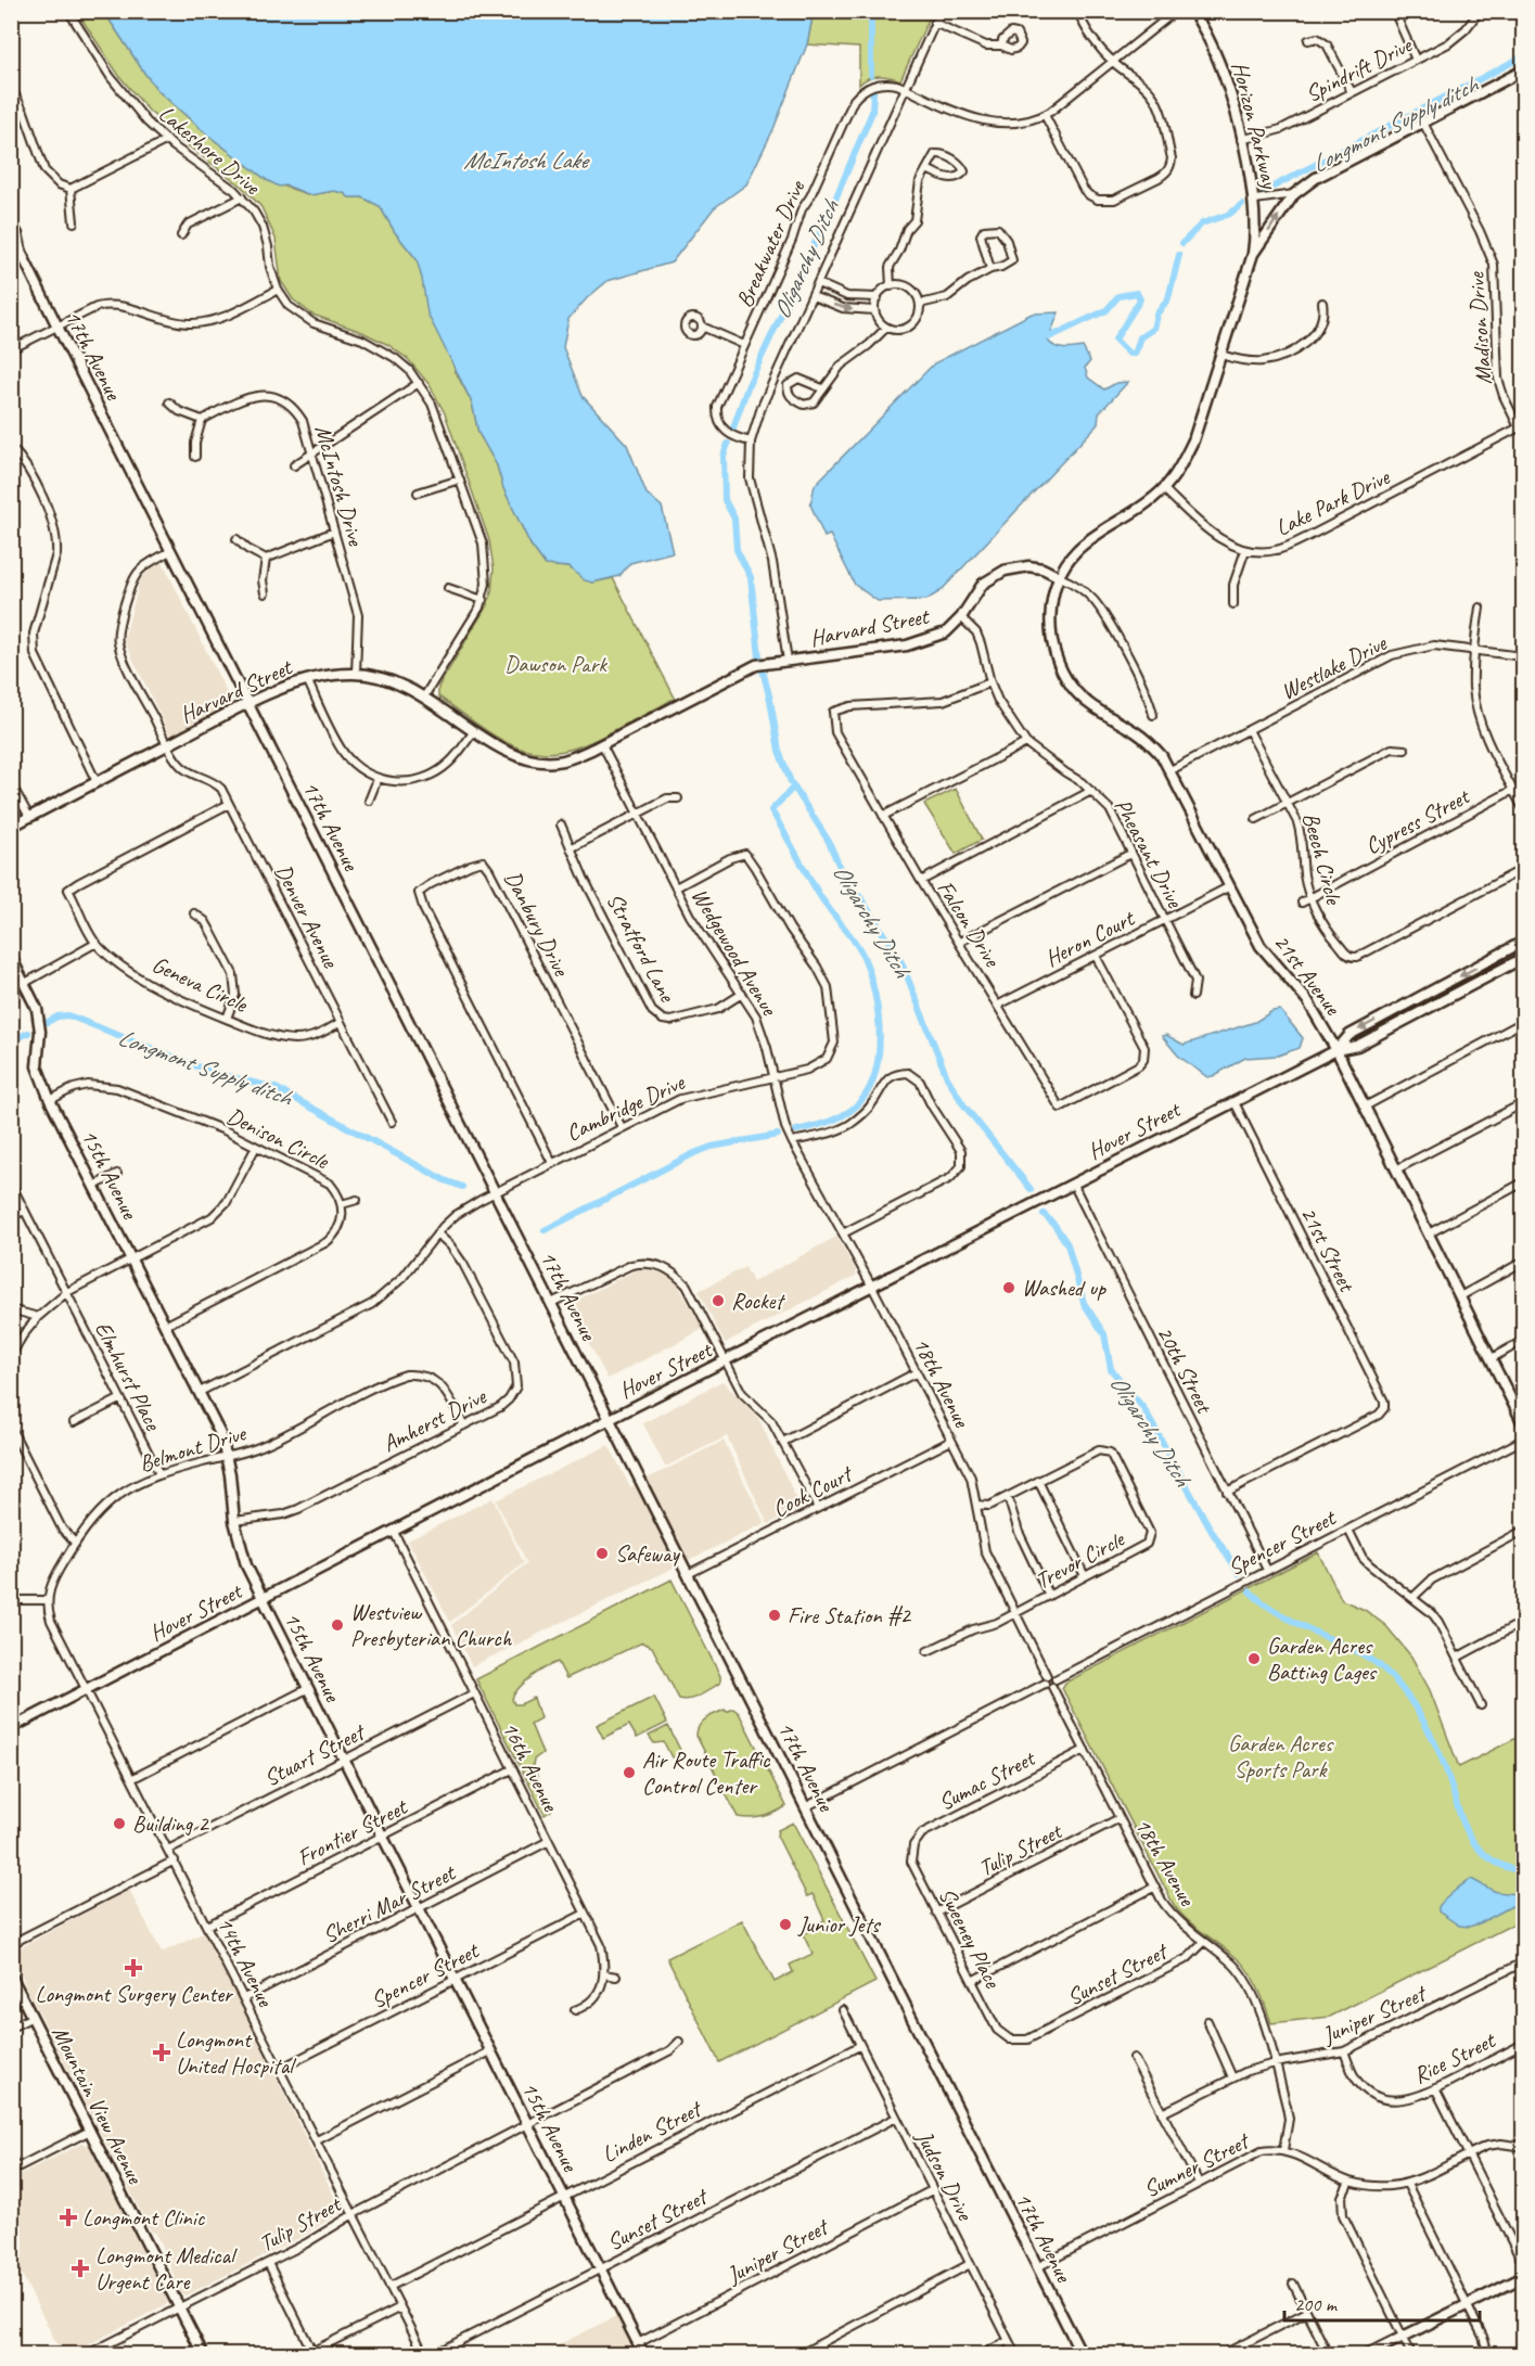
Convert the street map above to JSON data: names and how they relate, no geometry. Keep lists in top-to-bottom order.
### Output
{
  "streets": {
    "street": [
      "Spindrift Drive",
      "Horizon Parkway",
      "Lakeshore Drive",
      "Breakwater Drive",
      "Madison Drive",
      "17th Avenue",
      "McIntosh Drive",
      "Lake Park Drive",
      "Harvard Street",
      "Westlake Drive",
      "Cypress Street",
      "Pheasant Drive",
      "Beech Circle",
      "Denver Avenue",
      "Danbury Drive",
      "Falcon Drive",
      "Heron Court",
      "Stratford Lane",
      "Wedgewood Avenue",
      "21st Avenue",
      "Geneva Circle",
      "Cambridge Drive",
      "Hover Street",
      "Denison Circle",
      "15th Avenue",
      "21st Street",
      "20th Street",
      "Elmhurst Place",
      "18th Avenue",
      "Amherst Drive",
      "Belmont Drive",
      "Cook Court",
      "Spencer Street",
      "Trevor Circle",
      "Stuart Street",
      "16th Avenue",
      "Sumac Street",
      "Frontier Street",
      "Tulip Street",
      "Sherri Mar Street",
      "Sweeney Place",
      "14th Avenue",
      "Sunset Street",
      "Juniper Street",
      "Rice Street",
      "Mountain View Avenue",
      "Linden Street",
      "Sumner Street",
      "Judson Drive"
    ]
  },
  "crossings": [
    ["Spindrift Drive", "Horizon Parkway"],
    ["Lakeshore Drive", "Harvard Street"],
    ["Madison Drive", "Lake Park Drive"],
    ["17th Avenue", "Harvard Street"],
    ["17th Avenue", "Denver Avenue"],
    ["17th Avenue", "Cambridge Drive"],
    ["17th Avenue", "Hover Street"],
    ["17th Avenue", "Cook Court"],
    ["17th Avenue", "Spencer Street"],
    ["17th Avenue", "Sumner Street"],
    ["McIntosh Drive", "Harvard Street"],
    ["Harvard Street", "Pheasant Drive"],
    ["Harvard Street", "Denver Avenue"],
    ["Harvard Street", "Wedgewood Avenue"],
    ["Harvard Street", "21st Avenue"],
    ["Westlake Drive", "Beech Circle"],
    ["Westlake Drive", "21st Avenue"],
    ["Cypress Street", "Beech Circle"],
    ["Pheasant Drive", "Falcon Drive"],
    ["Pheasant Drive", "Heron Court"],
    ["Denver Avenue", "Geneva Circle"],
    ["Danbury Drive", "Cambridge Drive"],
    ["Falcon Drive", "Heron Court"],
    ["Heron Court", "21st Avenue"],
    ["Stratford Lane", "Wedgewood Avenue"],
    ["Wedgewood Avenue", "Cambridge Drive"],
    ["Wedgewood Avenue", "Hover Street"],
    ["Wedgewood Avenue", "18th Avenue"],
    ["21st Avenue", "Hover Street"],
    ["Cambridge Drive", "15th Avenue"],
    ["Cambridge Drive", "Amherst Drive"],
    ["Hover Street", "15th Avenue"],
    ["Hover Street", "21st Street"],
    ["Hover Street", "20th Street"],
    ["Hover Street", "18th Avenue"],
    ["Hover Street", "16th Avenue"],
    ["Hover Street", "14th Avenue"],
    ["Denison Circle", "15th Avenue"],
    ["15th Avenue", "Amherst Drive"],
    ["15th Avenue", "Belmont Drive"],
    ["15th Avenue", "Spencer Street"],
    ["15th Avenue", "Stuart Street"],
    ["15th Avenue", "Frontier Street"],
    ["15th Avenue", "Tulip Street"],
    ["15th Avenue", "Sherri Mar Street"],
    ["15th Avenue", "Sunset Street"],
    ["15th Avenue", "Juniper Street"],
    ["15th Avenue", "Linden Street"],
    ["21st Street", "20th Street"],
    ["20th Street", "Spencer Street"],
    ["Elmhurst Place", "Belmont Drive"],
    ["18th Avenue", "Cook Court"],
    ["18th Avenue", "Spencer Street"],
    ["18th Avenue", "Trevor Circle"],
    ["18th Avenue", "Sumac Street"],
    ["18th Avenue", "Tulip Street"],
    ["18th Avenue", "Sunset Street"],
    ["18th Avenue", "Juniper Street"],
    ["18th Avenue", "Sumner Street"],
    ["Amherst Drive", "Belmont Drive"],
    ["Spencer Street", "16th Avenue"],
    ["Spencer Street", "14th Avenue"],
    ["Stuart Street", "16th Avenue"],
    ["Stuart Street", "14th Avenue"],
    ["16th Avenue", "Frontier Street"],
    ["16th Avenue", "Sherri Mar Street"],
    ["Sumac Street", "Sweeney Place"],
    ["Frontier Street", "14th Avenue"],
    ["Tulip Street", "Sweeney Place"],
    ["Tulip Street", "14th Avenue"],
    ["Tulip Street", "Mountain View Avenue"],
    ["Sherri Mar Street", "14th Avenue"],
    ["Sweeney Place", "Sunset Street"],
    ["14th Avenue", "Linden Street"],
    ["Sunset Street", "Judson Drive"],
    ["Juniper Street", "Rice Street"],
    ["Juniper Street", "Judson Drive"],
    ["Linden Street", "Judson Drive"]
  ],
  "water": ["Longmont Supply ditch", "McIntosh Lake", "Oligarchy Ditch"],
  "parks": ["Dawson Park", "Garden Acres Sports Park"],
  "places": {
    "other": [
      "Washed up",
      "Rocket",
      "Safeway",
      "Fire Station #2",
      "Westview Presbyterian Church",
      "Garden Acres Batting Cages",
      "Air Route Traffic Control Center",
      "Building 2",
      "Junior Jets"
    ],
    "health": [
      "Longmont Surgery Center",
      "Longmont United Hospital",
      "Longmont Clinic",
      "Longmont Medical Urgent Care"
    ]
  },
  "scale_bar": "200 m"
}
